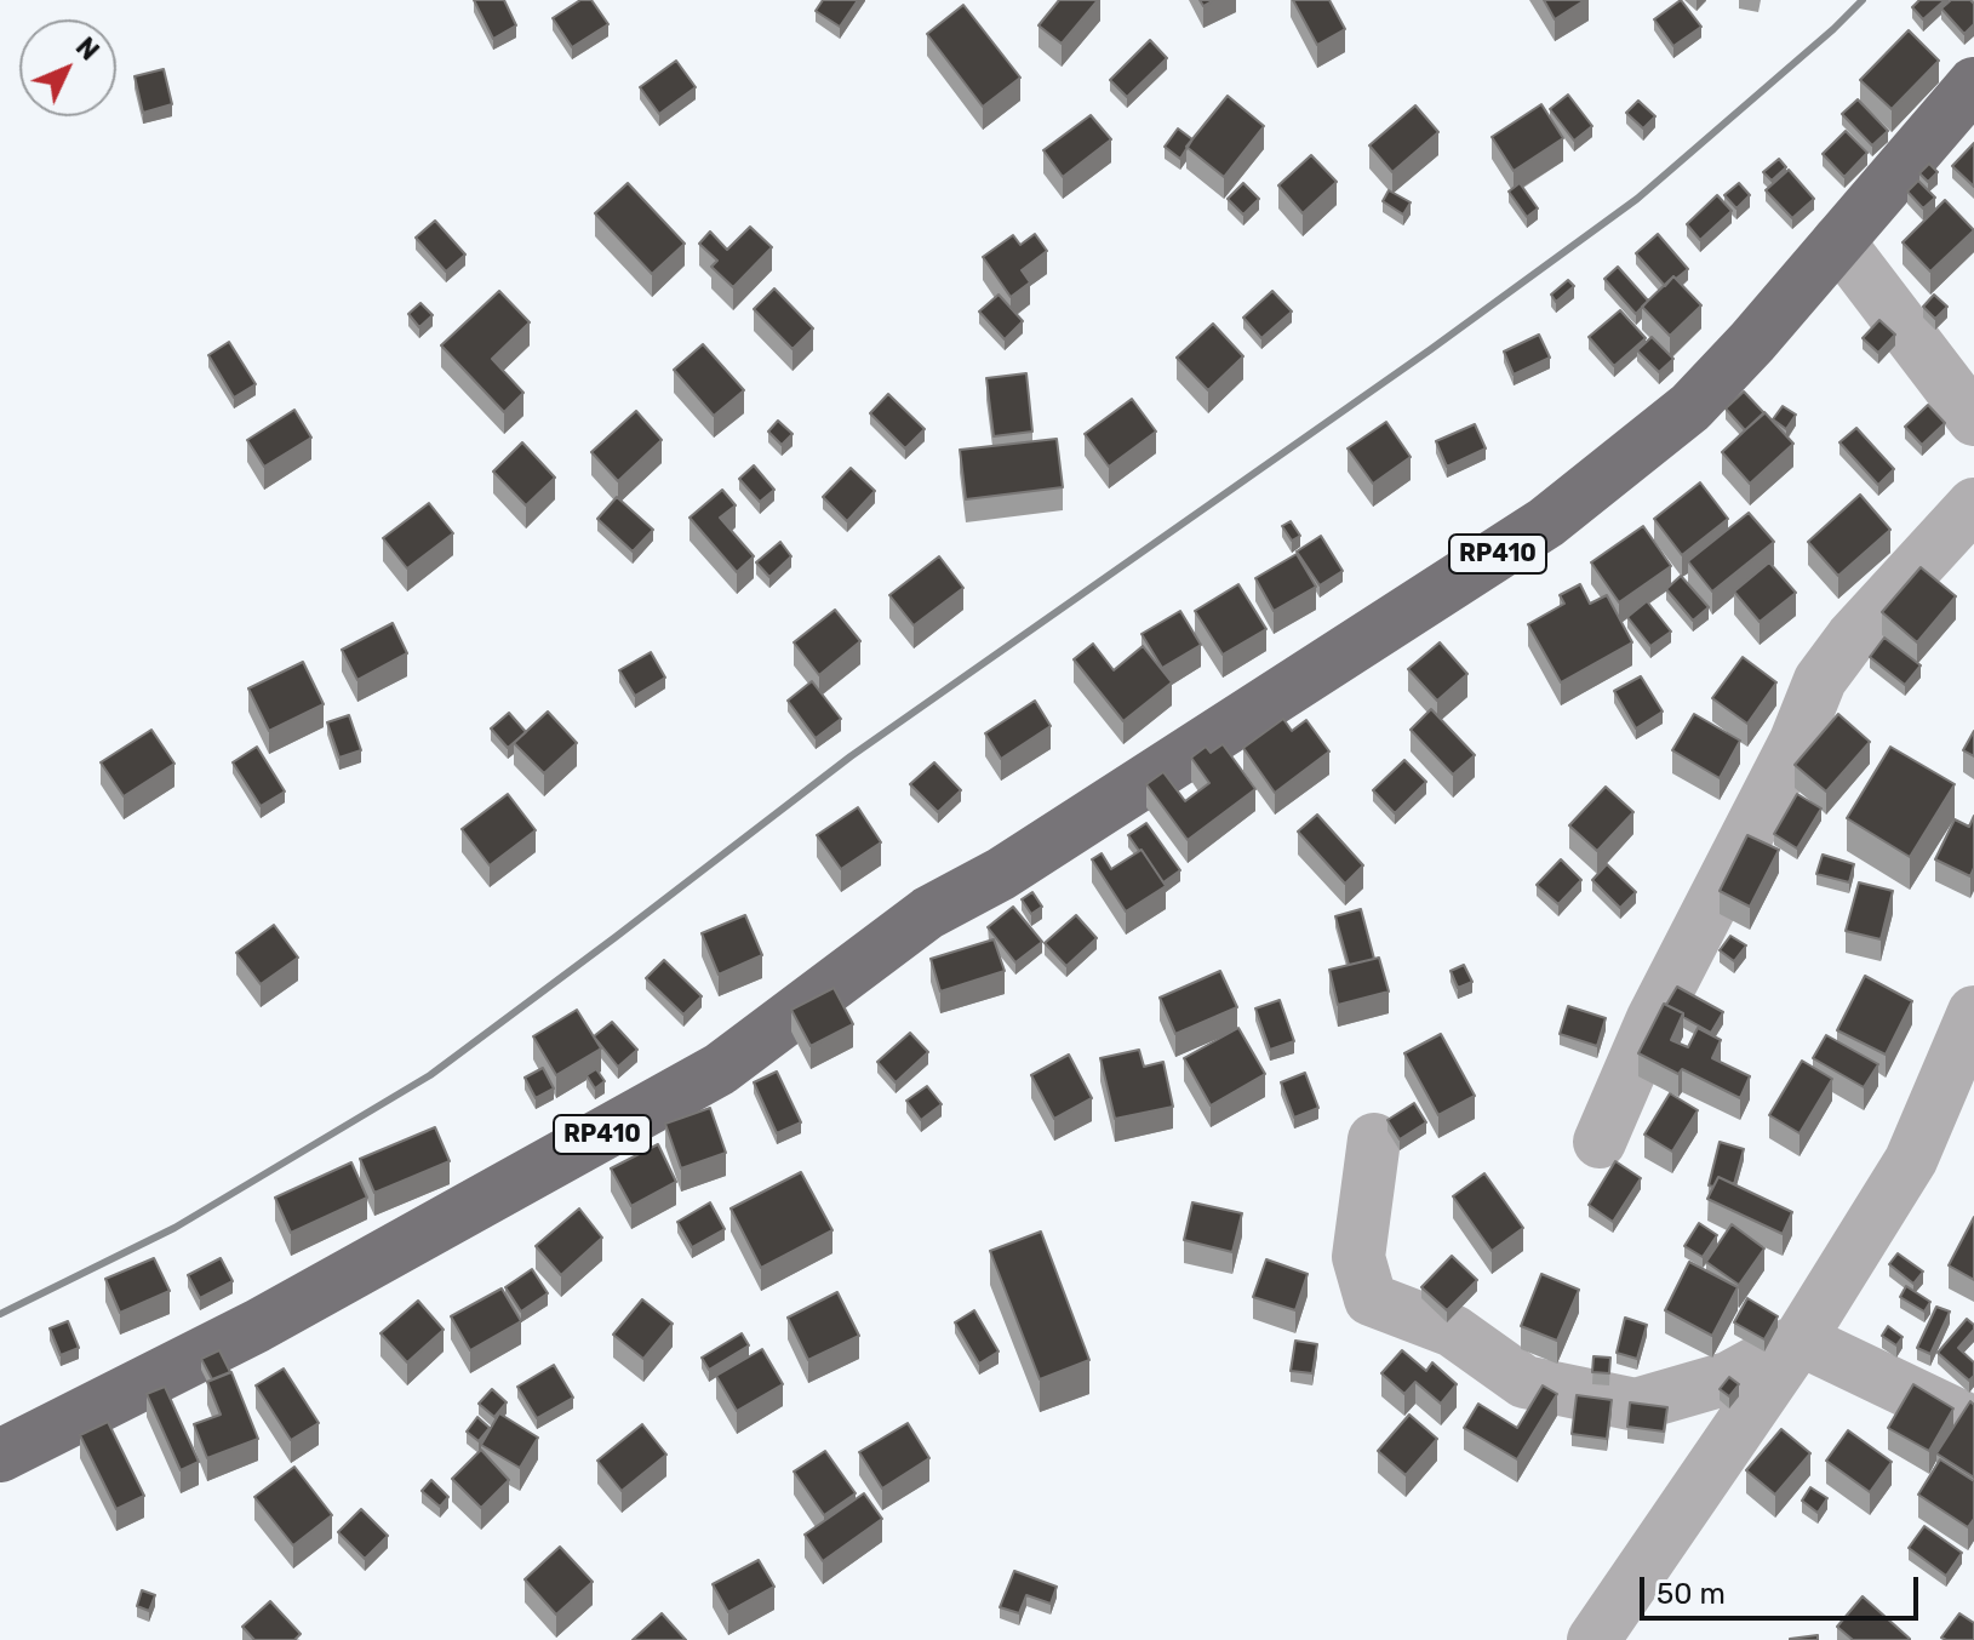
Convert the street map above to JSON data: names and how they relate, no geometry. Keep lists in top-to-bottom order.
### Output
{
  "streets": {
    "main road": ["RP410"]
  },
  "scale_bar": "50 m",
  "north": "top right"
}
